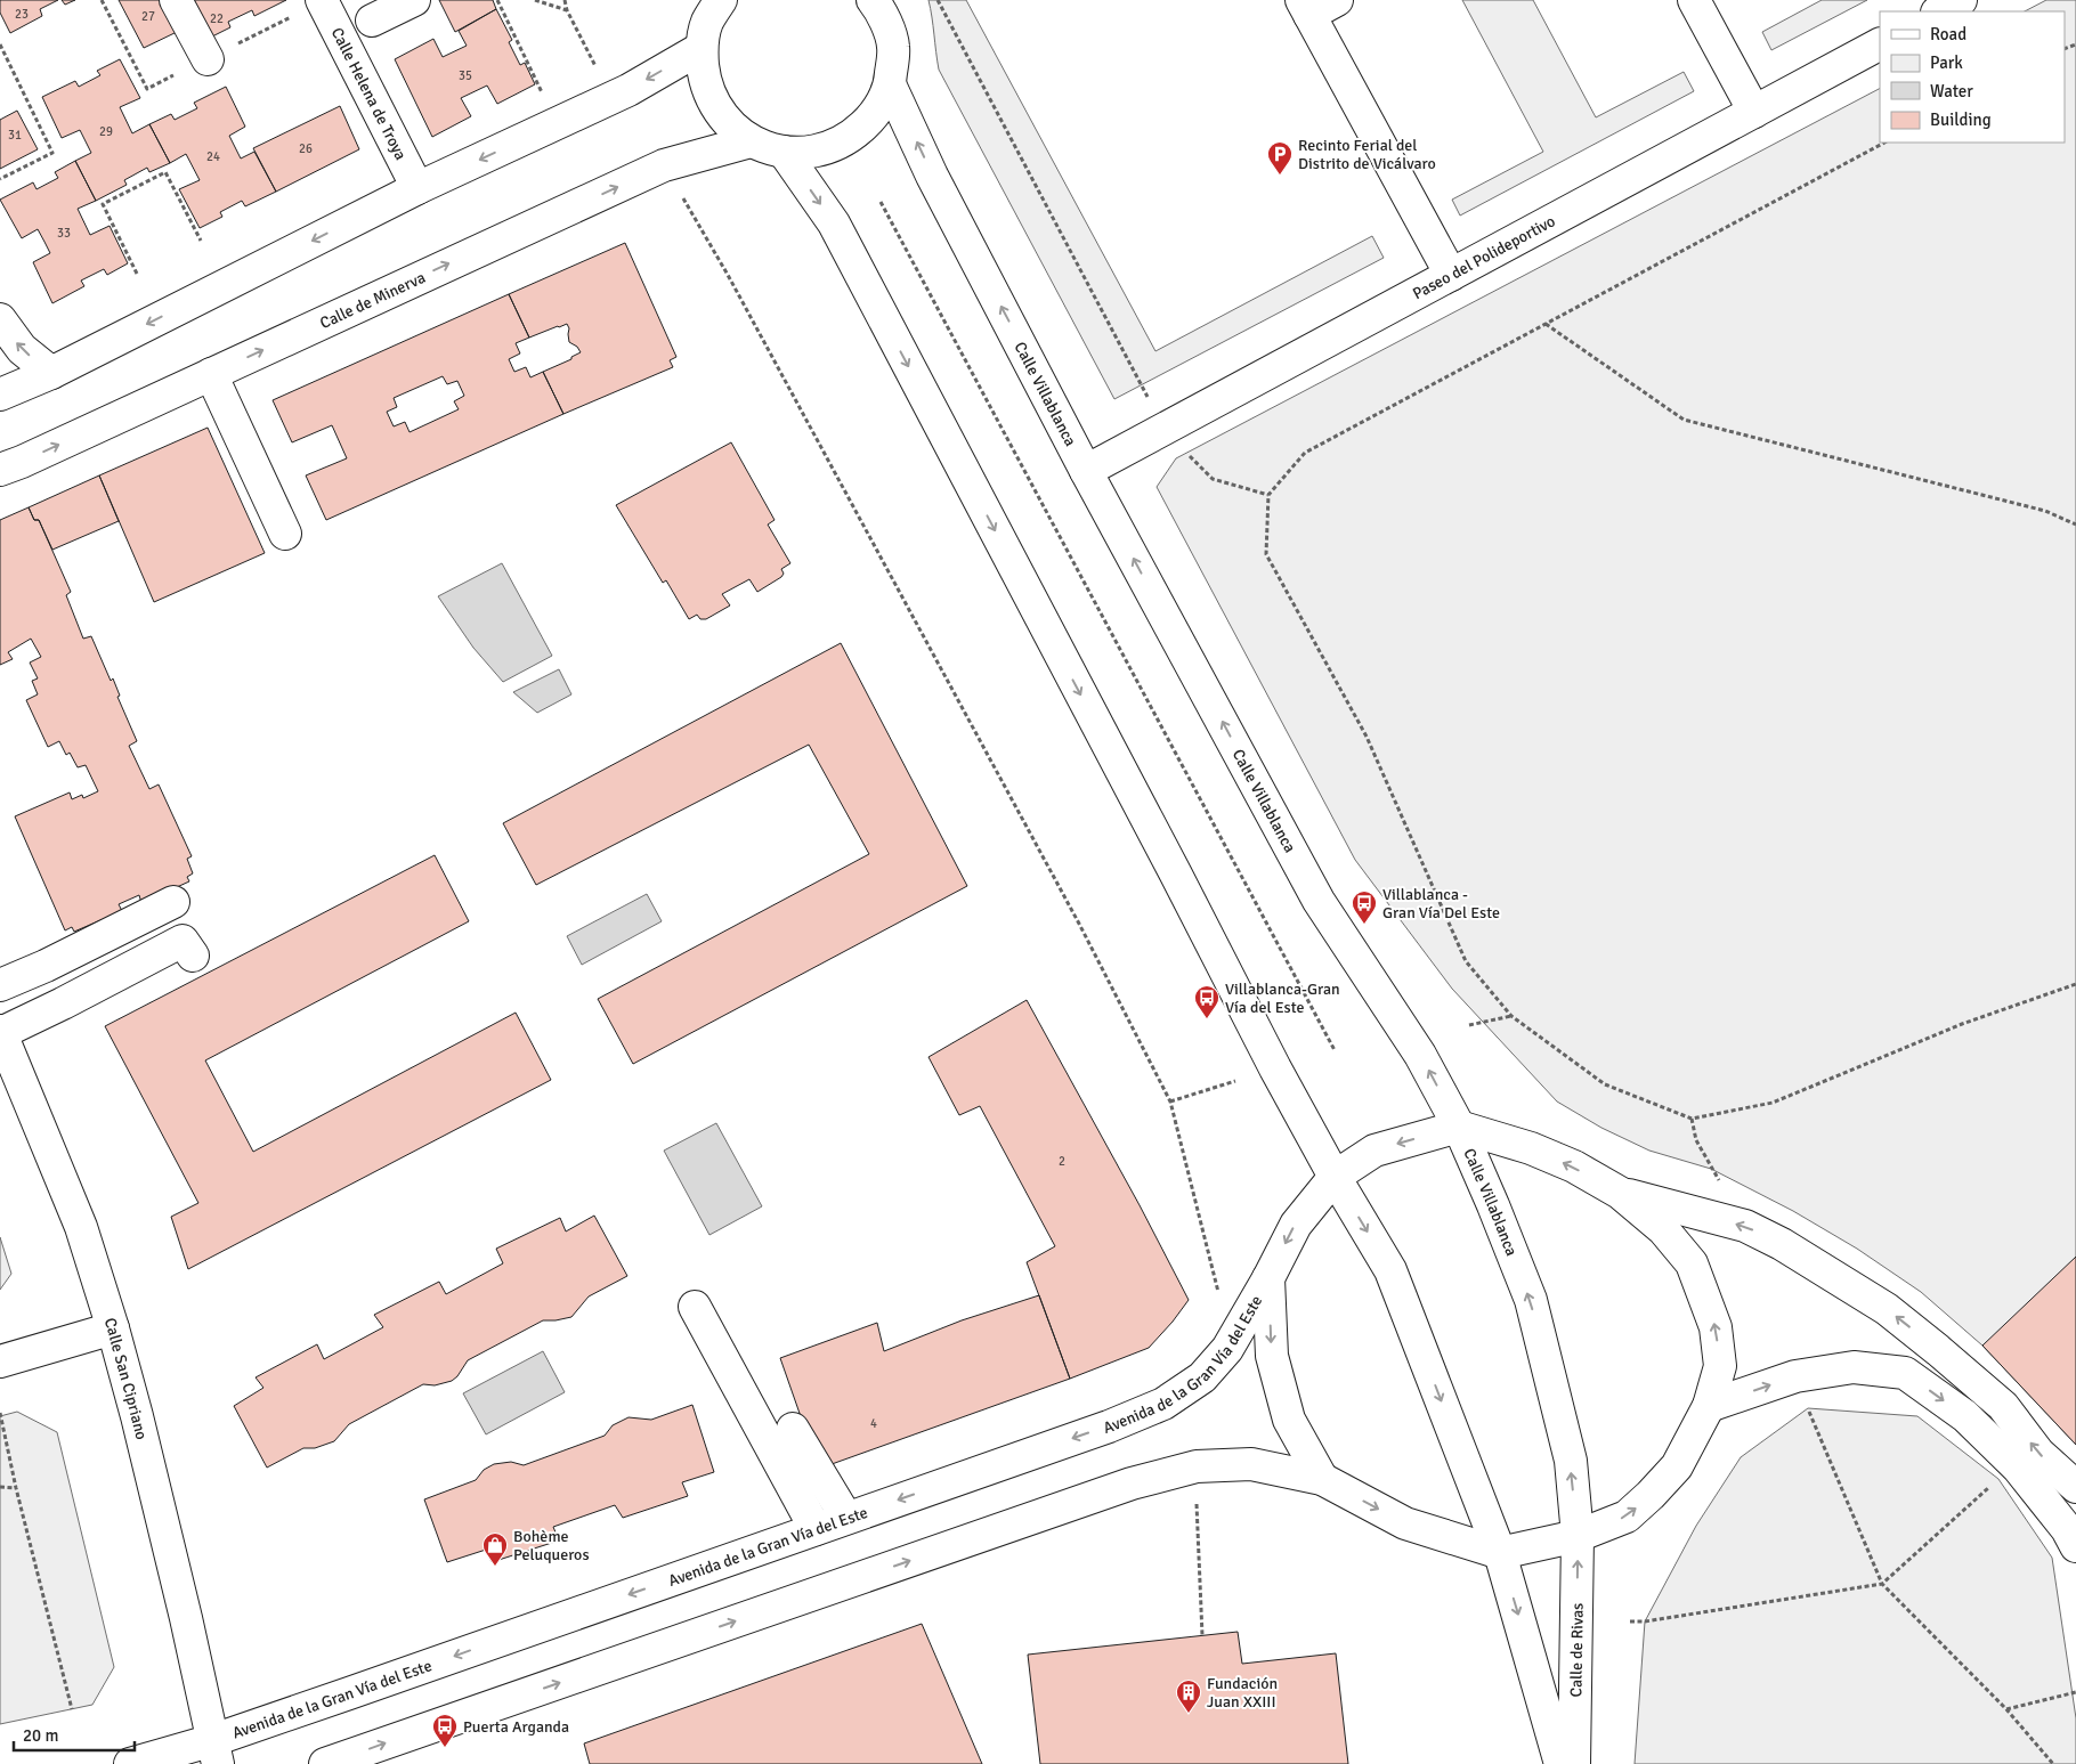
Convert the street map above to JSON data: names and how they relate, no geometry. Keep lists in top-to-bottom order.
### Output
{
  "streets": {
    "main road": [
      "Calle Helena de Troya",
      "Paseo del Polideportivo",
      "Calle de Minerva",
      "Calle Villablanca",
      "Avenida de la Gran Vía del Este",
      "Calle San Cipriano",
      "Calle de Rivas"
    ]
  },
  "crossings": [
    ["Paseo del Polideportivo", "Calle Villablanca"],
    ["Calle Villablanca", "Avenida de la Gran Vía del Este"],
    ["Calle Villablanca", "Calle de Rivas"],
    ["Avenida de la Gran Vía del Este", "Calle San Cipriano"]
  ],
  "places": {
    "parking": ["Recinto Ferial del Distrito de Vicálvaro"],
    "bus stop": ["Villablanca - Gran Vía Del Este", "Villablanca-Gran Vía del Este", "Puerta Arganda"],
    "shop": ["Bohème Peluqueros"],
    "building": ["Fundación Juan XXIII"]
  },
  "house_numbers": [
    "23",
    "27",
    "22",
    "35",
    "29",
    "31",
    "26",
    "24",
    "33",
    "2",
    "4"
  ],
  "legend": [
    "Road",
    "Park",
    "Water",
    "Building"
  ],
  "scale_bar": "20 m"
}
